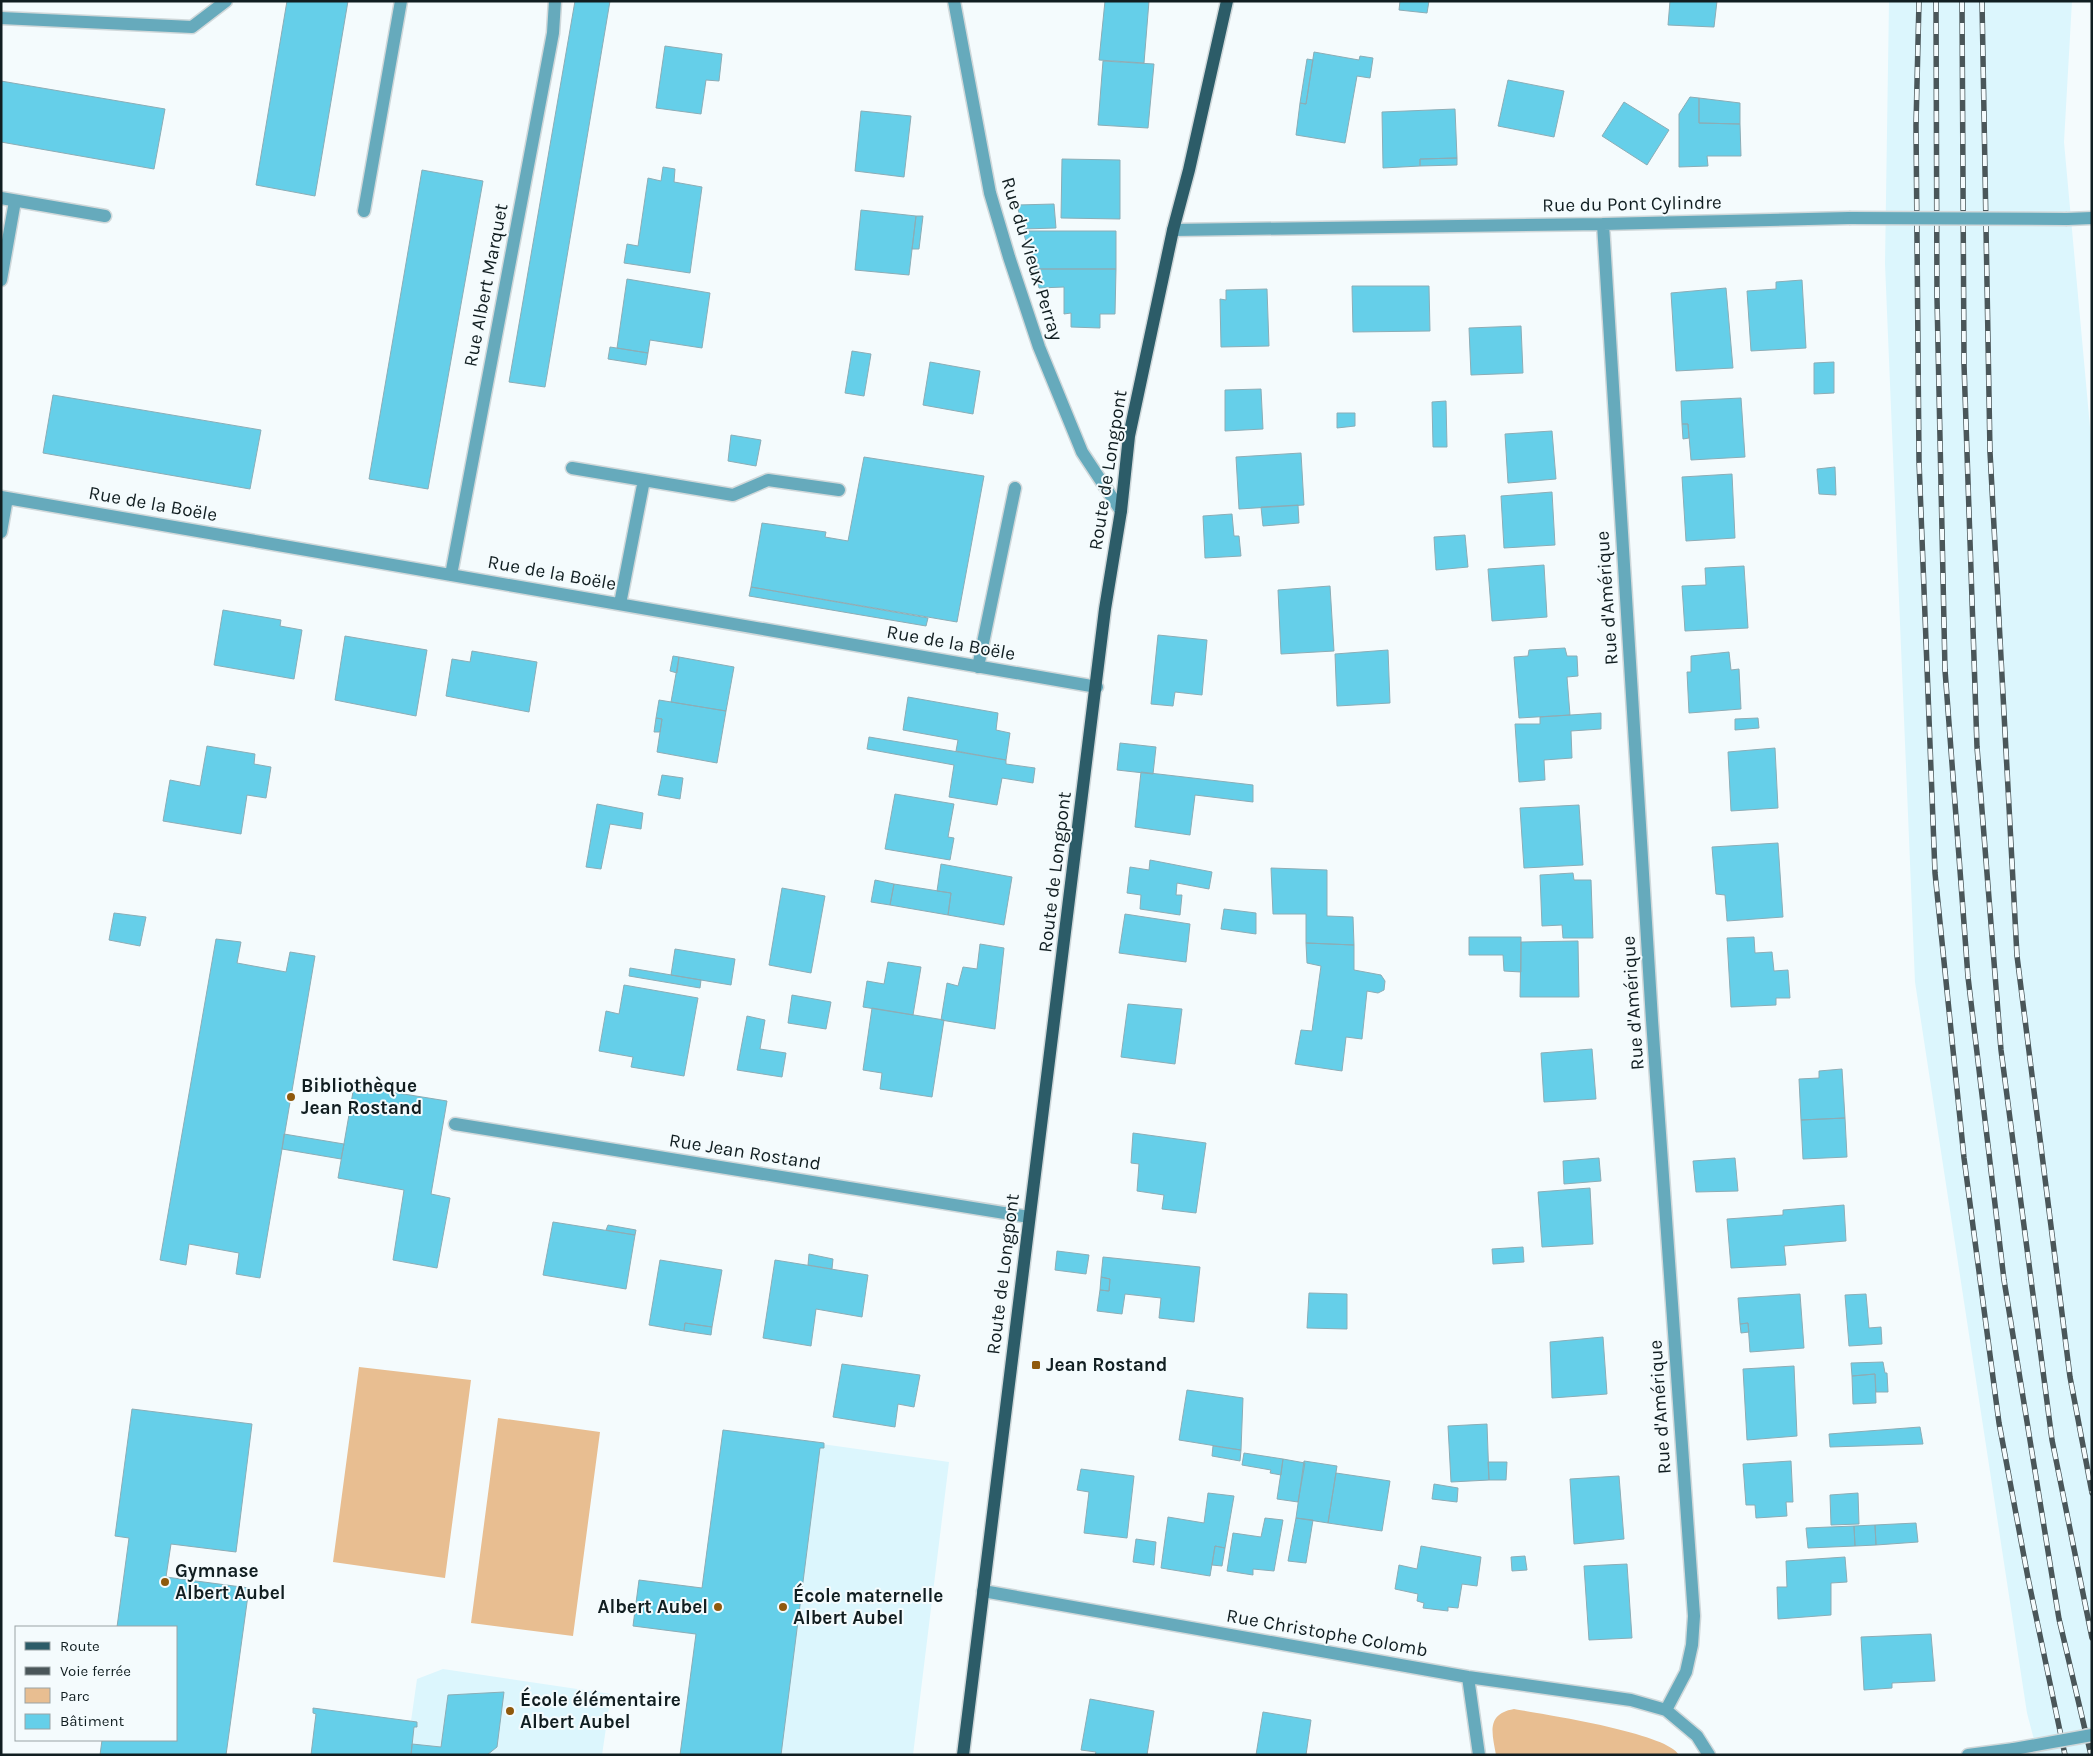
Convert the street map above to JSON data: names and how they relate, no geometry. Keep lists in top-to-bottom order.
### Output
{
  "streets": {
    "main road": ["Route de Longpont"],
    "street": [
      "Rue du Pont Cylindre",
      "Rue du Vieux Perray",
      "Rue Albert Marquet",
      "Rue de la Boële",
      "Rue d'Amérique",
      "Rue Jean Rostand",
      "Rue Christophe Colomb"
    ]
  },
  "crossings": [
    ["Rue du Pont Cylindre", "Route de Longpont"],
    ["Rue du Pont Cylindre", "Rue d'Amérique"],
    ["Rue du Vieux Perray", "Route de Longpont"],
    ["Rue Albert Marquet", "Rue de la Boële"],
    ["Route de Longpont", "Rue de la Boële"],
    ["Route de Longpont", "Rue Jean Rostand"],
    ["Route de Longpont", "Rue Christophe Colomb"],
    ["Rue d'Amérique", "Rue Christophe Colomb"]
  ],
  "places": {
    "other": [
      "Bibliothèque Jean Rostand",
      "Gymnase Albert Aubel",
      "Albert Aubel",
      "École maternelle Albert Aubel",
      "École élémentaire Albert Aubel"
    ],
    "transit": ["Jean Rostand"]
  },
  "legend": [
    "Route",
    "Voie ferrée",
    "Parc",
    "Bâtiment"
  ]
}
